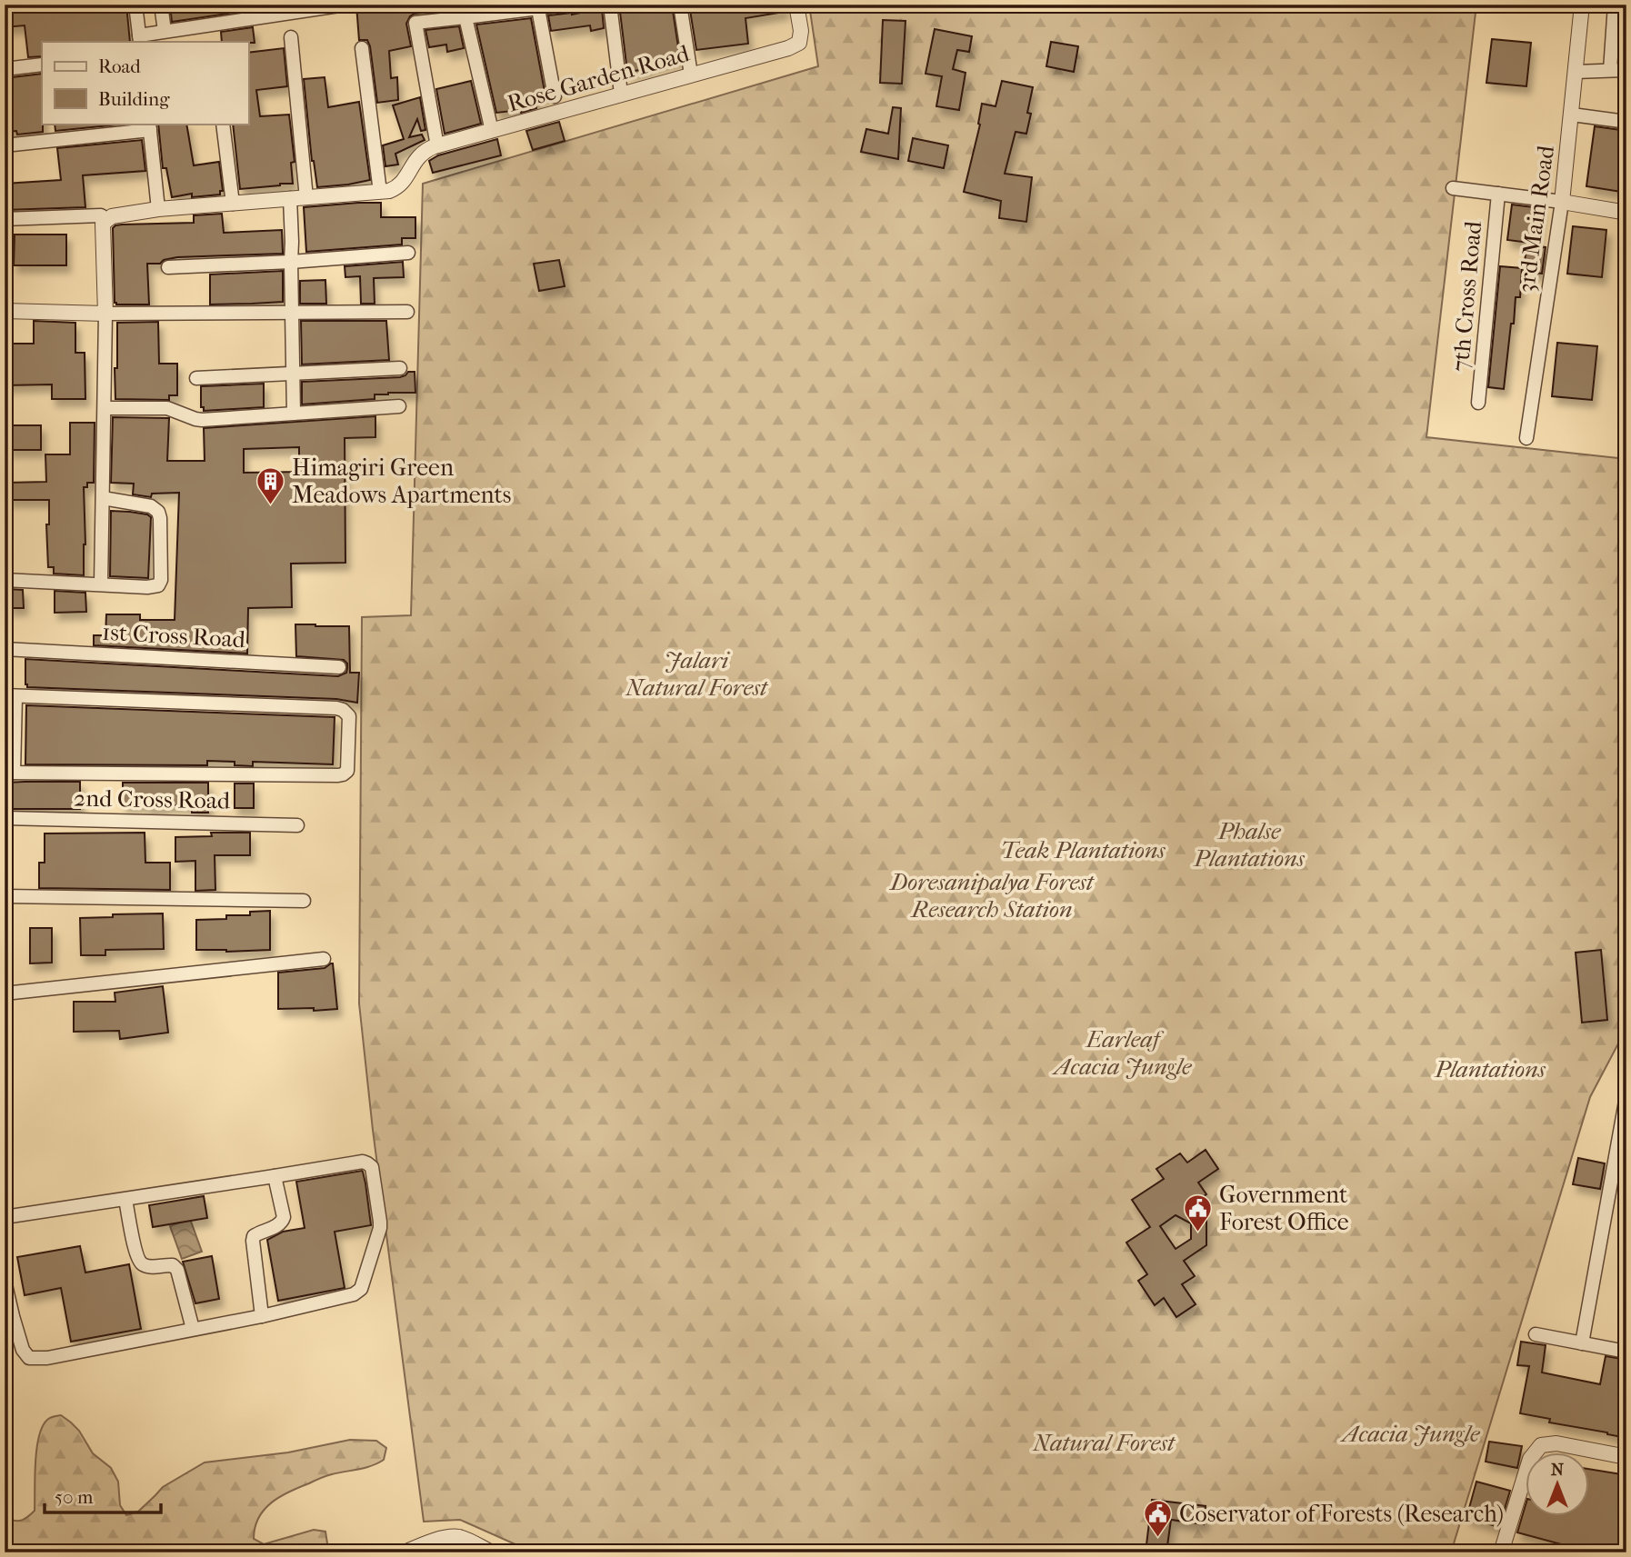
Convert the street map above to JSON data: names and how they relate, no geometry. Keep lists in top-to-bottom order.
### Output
{
  "streets": {
    "street": [
      "Rose Garden Road",
      "3rd Main Road",
      "7th Cross Road",
      "1st Cross Road",
      "2nd Cross Road"
    ]
  },
  "parks": [
    "Jalari Natural Forest",
    "Phalse Plantations",
    "Teak Plantations",
    "Doresanipalya Forest Research Station",
    "Earleaf Acacia Jungle",
    "Plantations",
    "Acacia Jungle",
    "Natural Forest"
  ],
  "places": {
    "building": ["Himagiri Green Meadows Apartments"],
    "public building": ["Government Forest Office", "Coservator of Forests (Research)"]
  },
  "legend": ["Road", "Building"],
  "scale_bar": "50 m",
  "north": "top"
}
